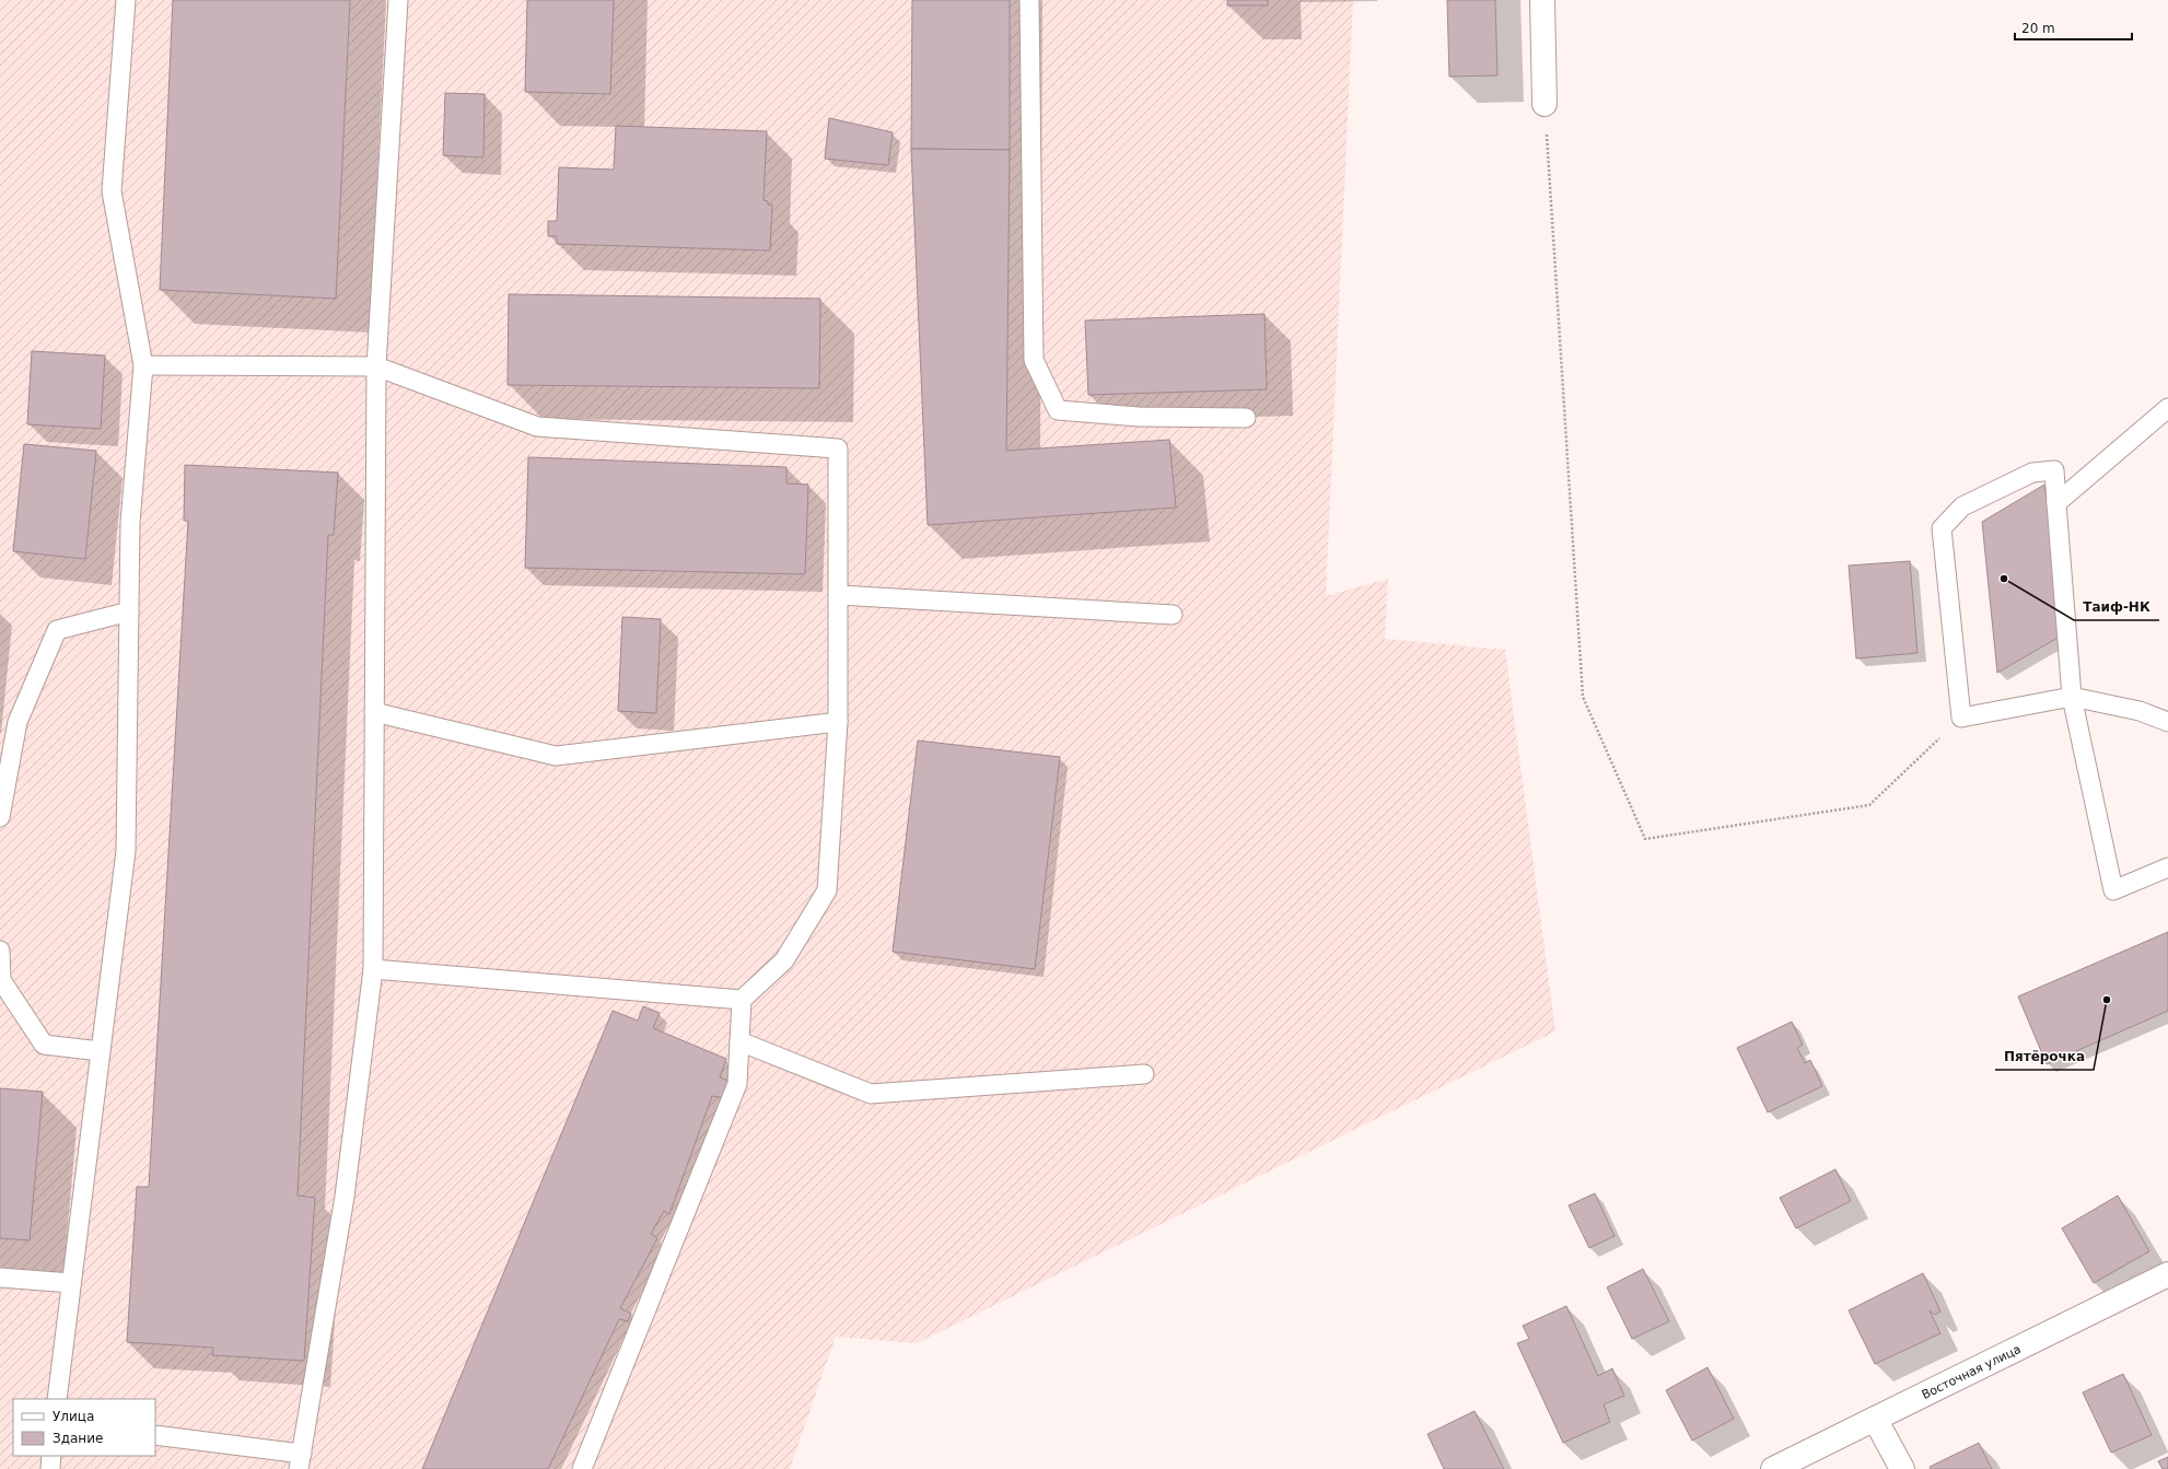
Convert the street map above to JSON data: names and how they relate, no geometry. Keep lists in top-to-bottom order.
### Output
{
  "streets": {
    "street": ["Восточная улица"]
  },
  "places": ["Таиф-НК", "Пятёрочка"],
  "legend": ["Улица", "Здание"],
  "scale_bar": "20 m"
}
